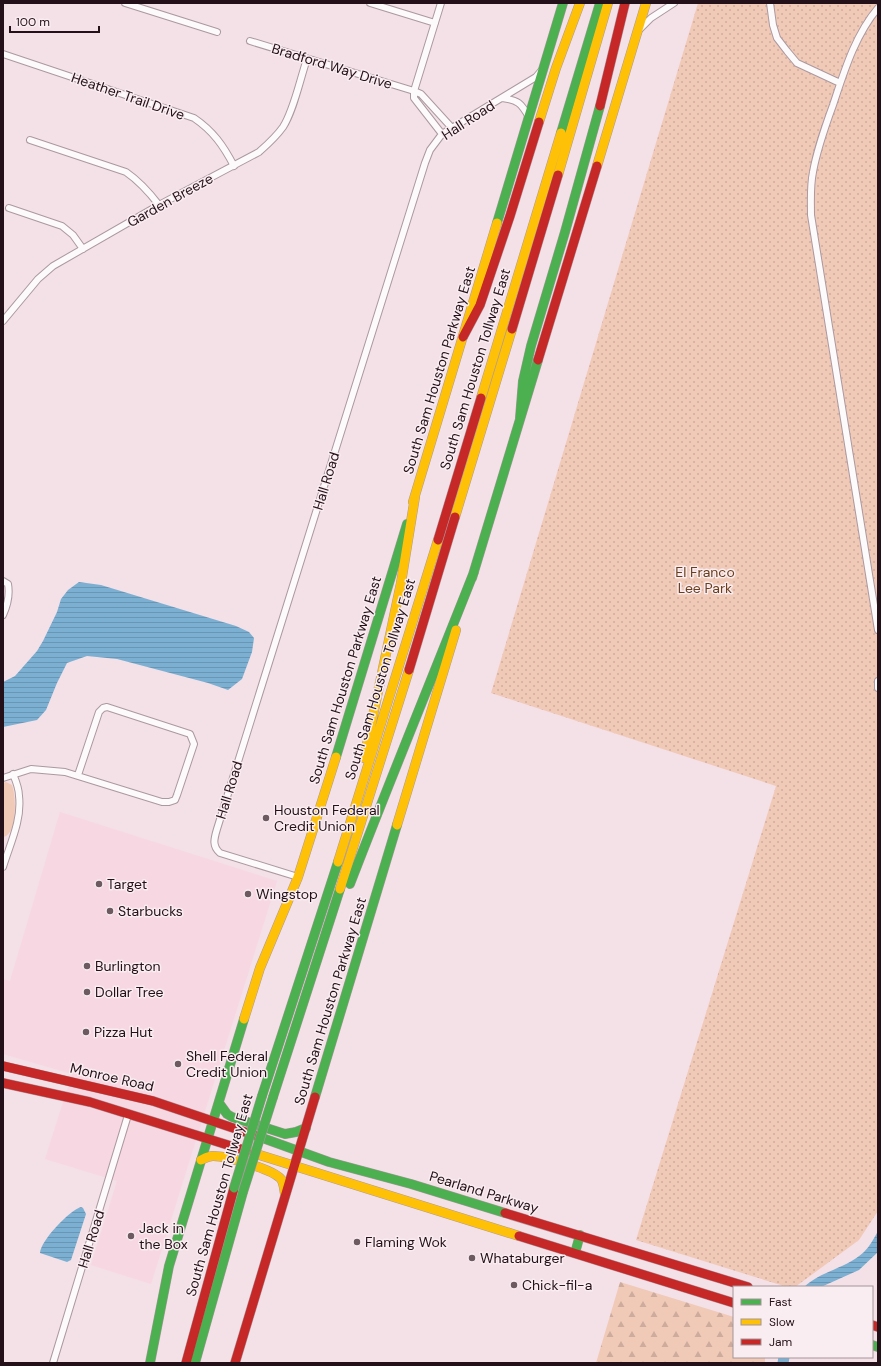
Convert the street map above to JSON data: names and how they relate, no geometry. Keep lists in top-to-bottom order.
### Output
{
  "streets": {
    "main road": [
      "South Sam Houston Tollway East",
      "South Sam Houston Parkway East",
      "Monroe Road",
      "Pearland Parkway"
    ],
    "street": [
      "Bradford Way Drive",
      "Heather Trail Drive",
      "Hall Road",
      "Garden Breeze"
    ]
  },
  "crossings": [
    ["Bradford Way Drive", "Garden Breeze"],
    ["Heather Trail Drive", "Garden Breeze"],
    ["Hall Road", "South Sam Houston Parkway East"],
    ["Hall Road", "Monroe Road"],
    ["South Sam Houston Parkway East", "Monroe Road"],
    ["South Sam Houston Parkway East", "Pearland Parkway"],
    ["Monroe Road", "Pearland Parkway"]
  ],
  "parks": ["El Franco Lee Park"],
  "places": [
    "Houston Federal Credit Union",
    "Target",
    "Wingstop",
    "Starbucks",
    "Burlington",
    "Dollar Tree",
    "Pizza Hut",
    "Shell Federal Credit Union",
    "Jack in the Box",
    "Flaming Wok",
    "Whataburger",
    "Chick-fil-a"
  ],
  "legend": ["Fast", "Slow", "Jam"],
  "scale_bar": "100 m"
}
